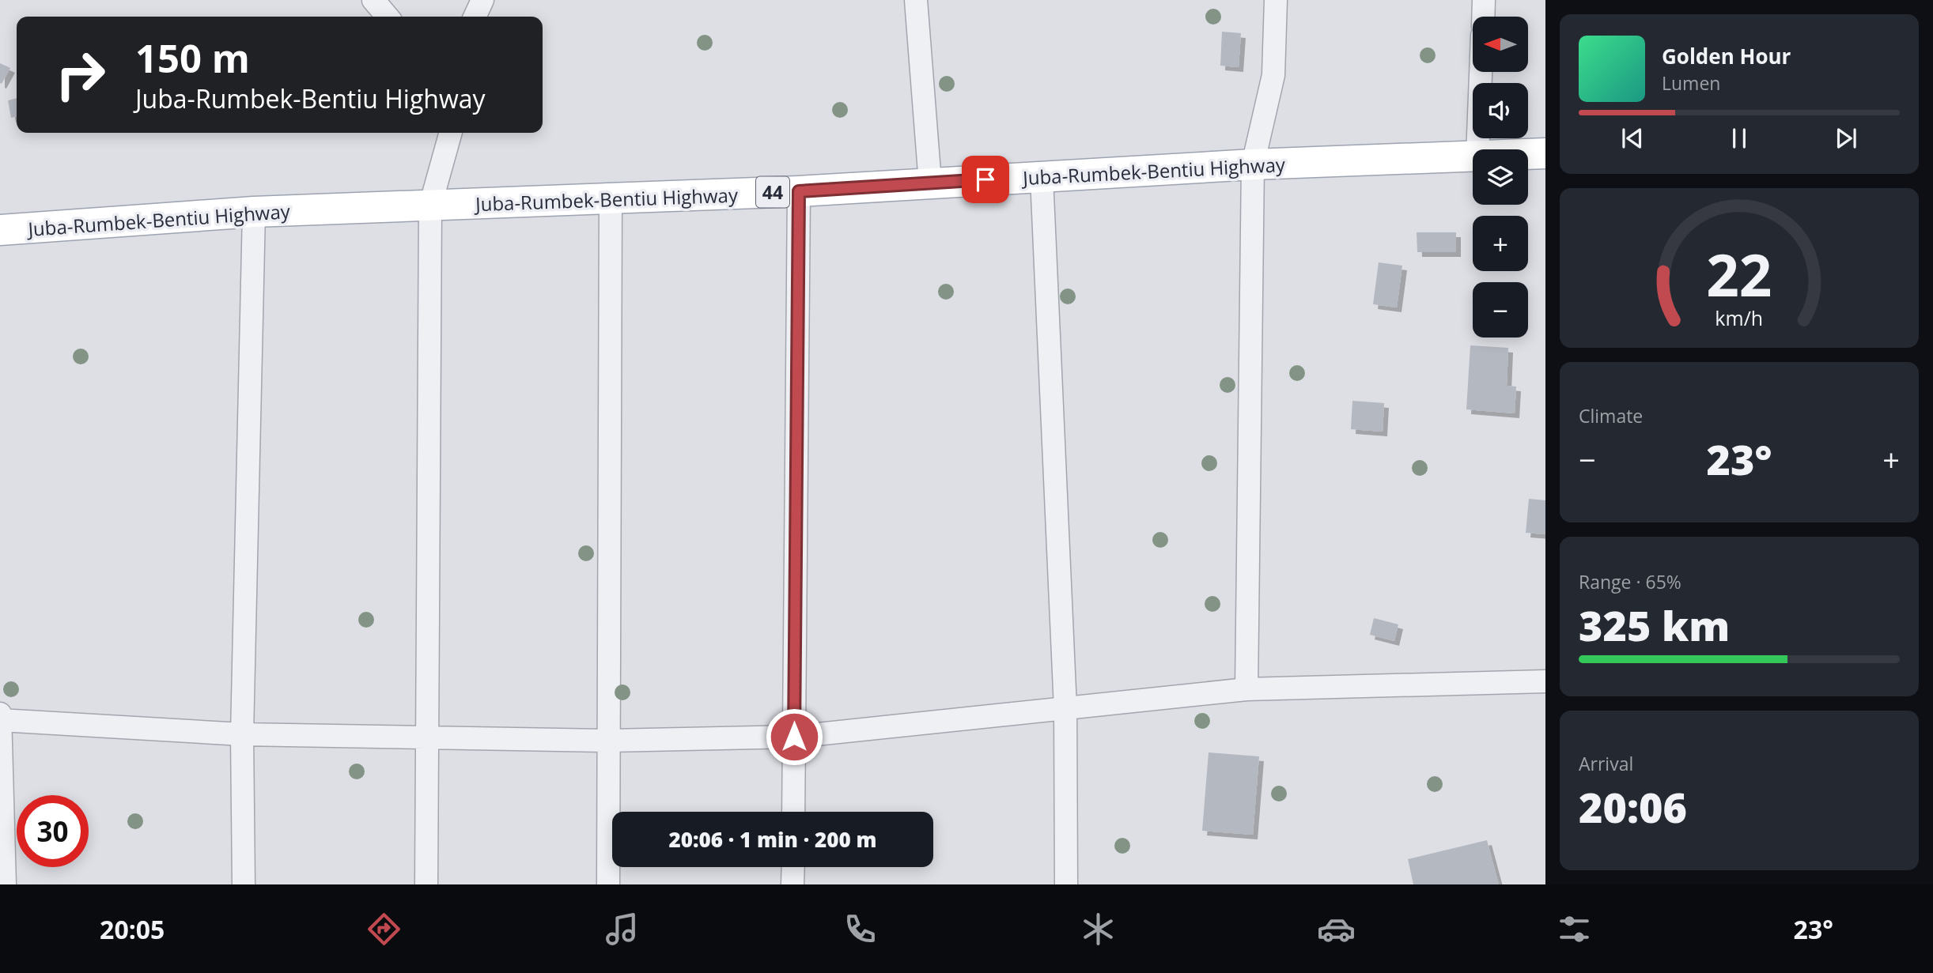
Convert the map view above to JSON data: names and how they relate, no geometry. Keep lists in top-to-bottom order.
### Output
{
  "streets": {
    "main road": ["Juba-Rumbek-Bentiu Highway", "44"]
  },
  "north": "left",
  "page": {
    "map_buttons": ["+", "−"],
    "turn": ["150 m", "Juba-Rumbek-Bentiu Highway"],
    "song": ["Golden Hour", "Lumen"],
    "tile": [
      "Climate",
      ["Range · 65%", "325 km"],
      ["Arrival", "20:06"]
    ],
    "heat": ["−", "23°", "+"],
    "limit": "30",
    "trip": "20:06 · 1 min · 200 m",
    "tabs": ["20:05", "23°"],
    "gauge": ["22", "km/h"]
  }
}
